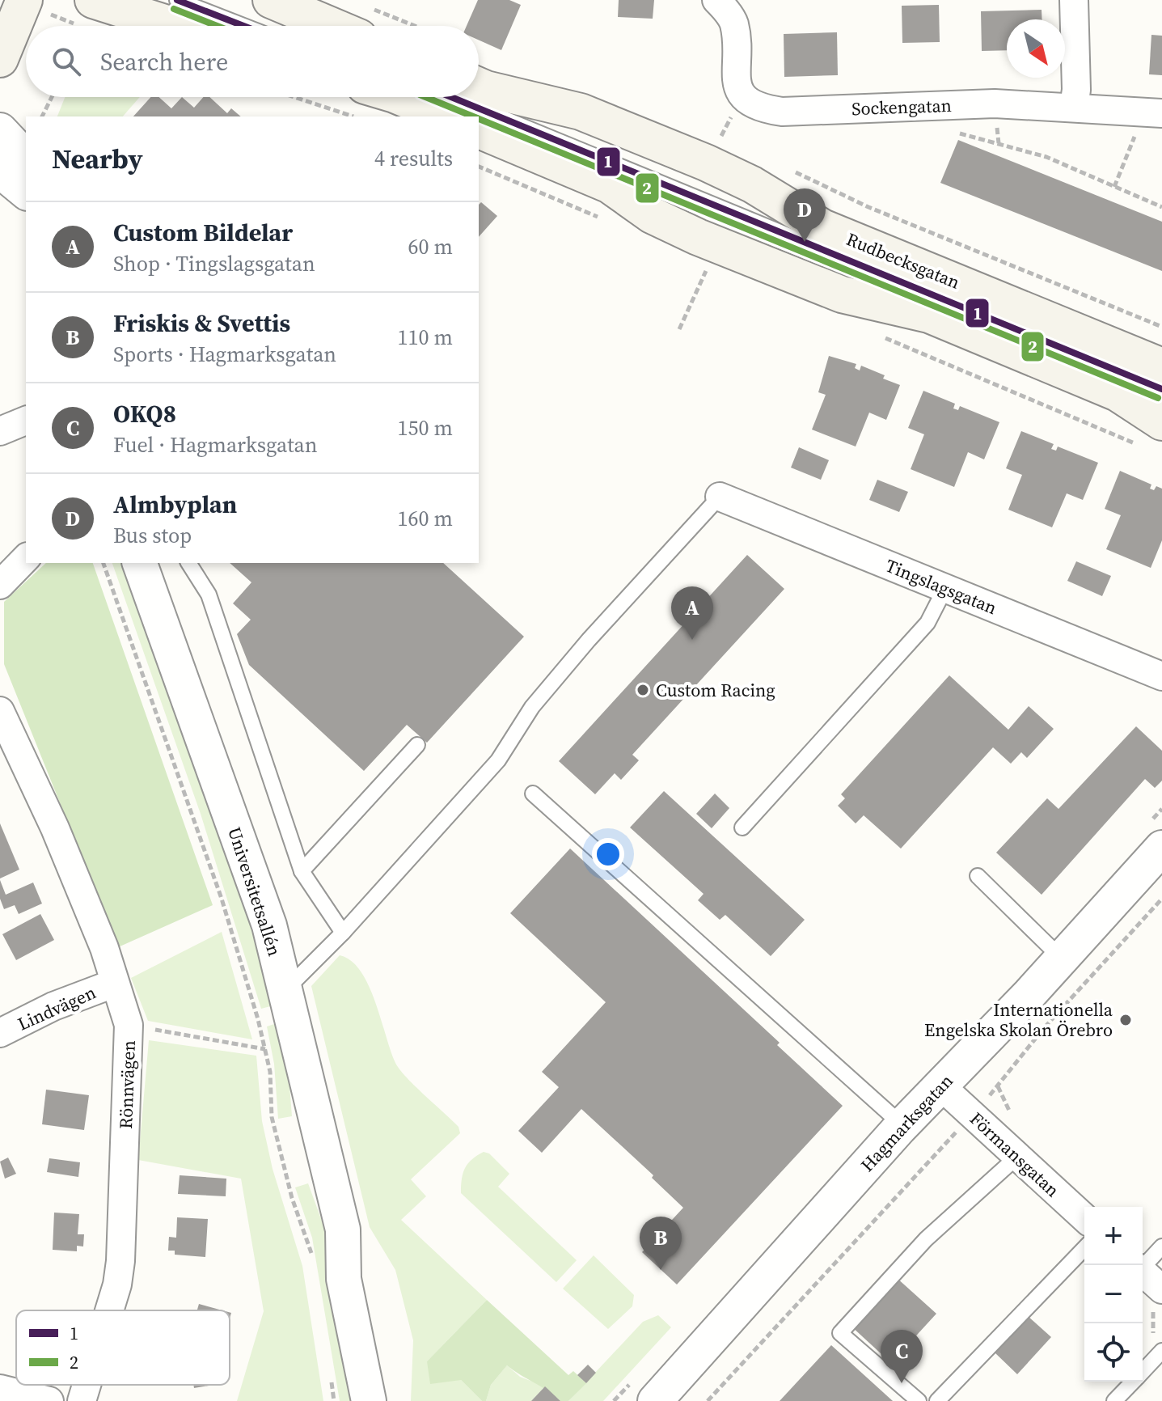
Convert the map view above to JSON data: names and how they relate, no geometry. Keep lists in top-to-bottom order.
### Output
{
  "streets": {
    "main road": ["Rudbecksgatan"],
    "street": [
      "Sockengatan",
      "Tingslagsgatan",
      "Universitetsallén",
      "Lindvägen",
      "Rönnvägen",
      "Hagmarksgatan",
      "Förmansgatan"
    ]
  },
  "crossings": [
    ["Lindvägen", "Rönnvägen"],
    ["Hagmarksgatan", "Förmansgatan"]
  ],
  "places": ["Custom Racing", "Internationella Engelska Skolan Örebro"],
  "lines": ["transit line 1", "transit line 2"],
  "legend": ["1", "2"],
  "north": "bottom right",
  "page": {
    "search": "Search here",
    "heading": ["Nearby", "4 results"],
    "pins": [
      "D",
      "A",
      "B",
      "C"
    ],
    "list": [
      {
        "mark": "A",
        "name": "Custom Bildelar",
        "note": "Shop · Tingslagsgatan",
        "value": "60 m"
      },
      {
        "mark": "B",
        "name": "Friskis & Svettis",
        "note": "Sports · Hagmarksgatan",
        "value": "110 m"
      },
      {
        "mark": "C",
        "name": "OKQ8",
        "note": "Fuel · Hagmarksgatan",
        "value": "150 m"
      },
      {
        "mark": "D",
        "name": "Almbyplan",
        "note": "Bus stop",
        "value": "160 m"
      }
    ],
    "map_buttons": ["+", "−"]
  }
}
